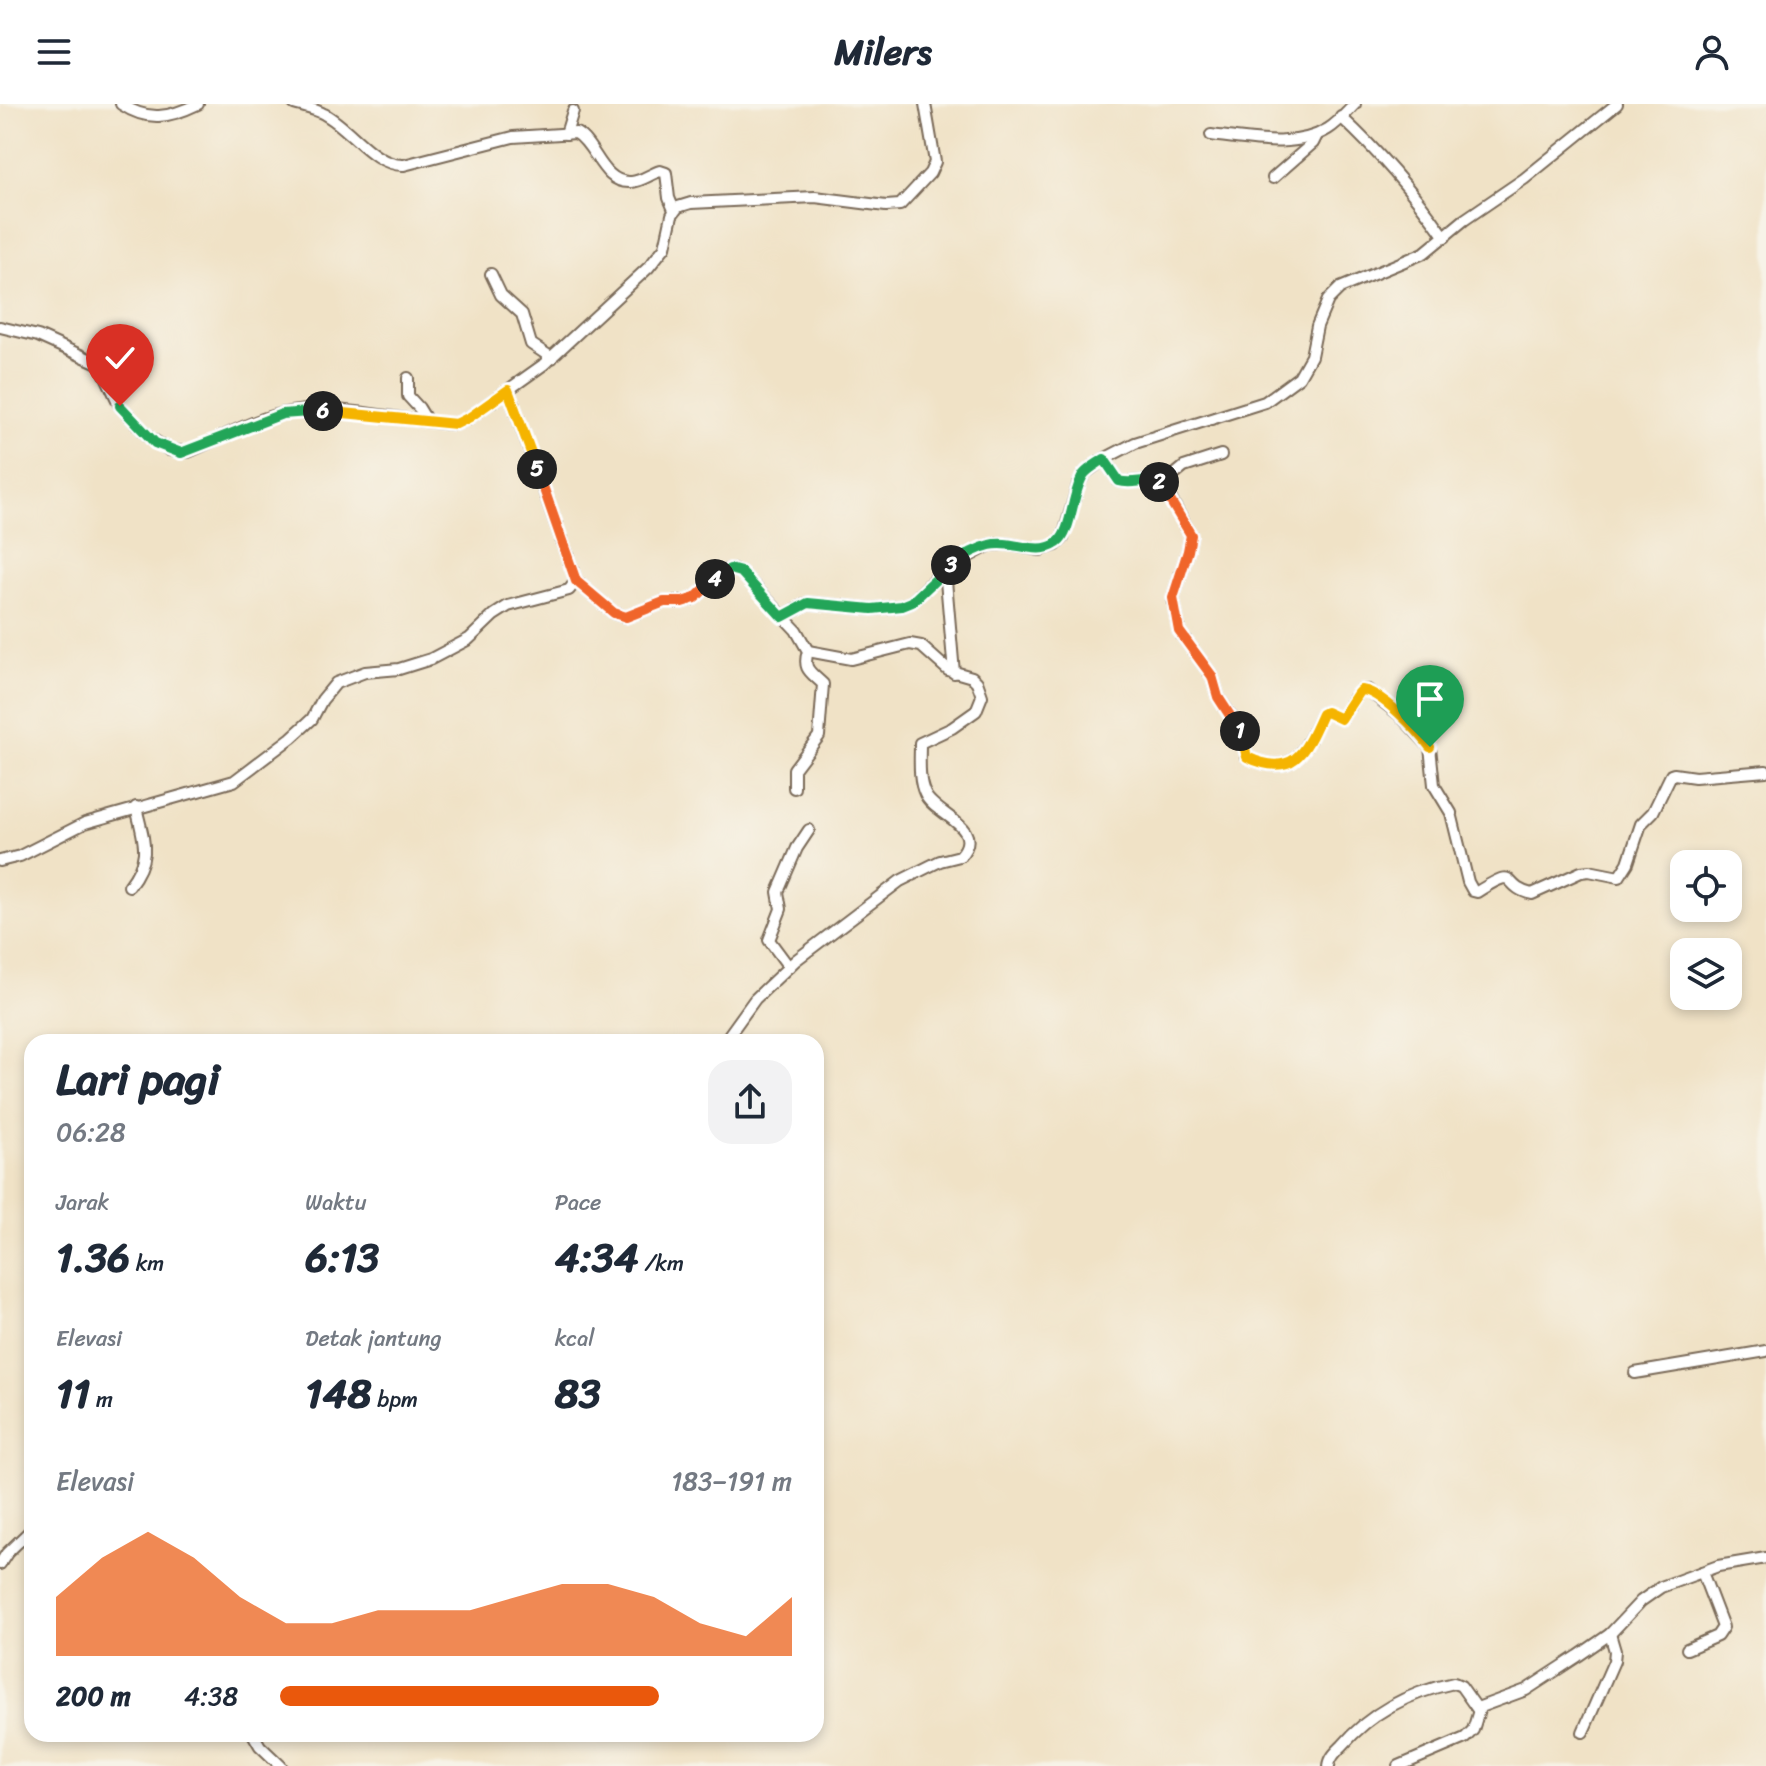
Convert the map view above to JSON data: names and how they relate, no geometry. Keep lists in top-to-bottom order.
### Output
{
  "page": {
    "header": "Milers",
    "pins": [
      "6",
      "5",
      "2",
      "3",
      "4",
      "1"
    ],
    "heading": ["Lari pagi", "06:28"],
    "stats": [
      ["Jarak", "1.36 km"],
      ["Waktu", "6:13"],
      ["Pace", "4:34 /km"],
      ["Elevasi", "11 m"],
      ["Detak jantung", "148 bpm"],
      ["kcal", "83"]
    ],
    "chart": ["Elevasi", "183–191 m"],
    "list": [
      {
        "name": "200 m",
        "note": "4:38"
      }
    ]
  }
}
